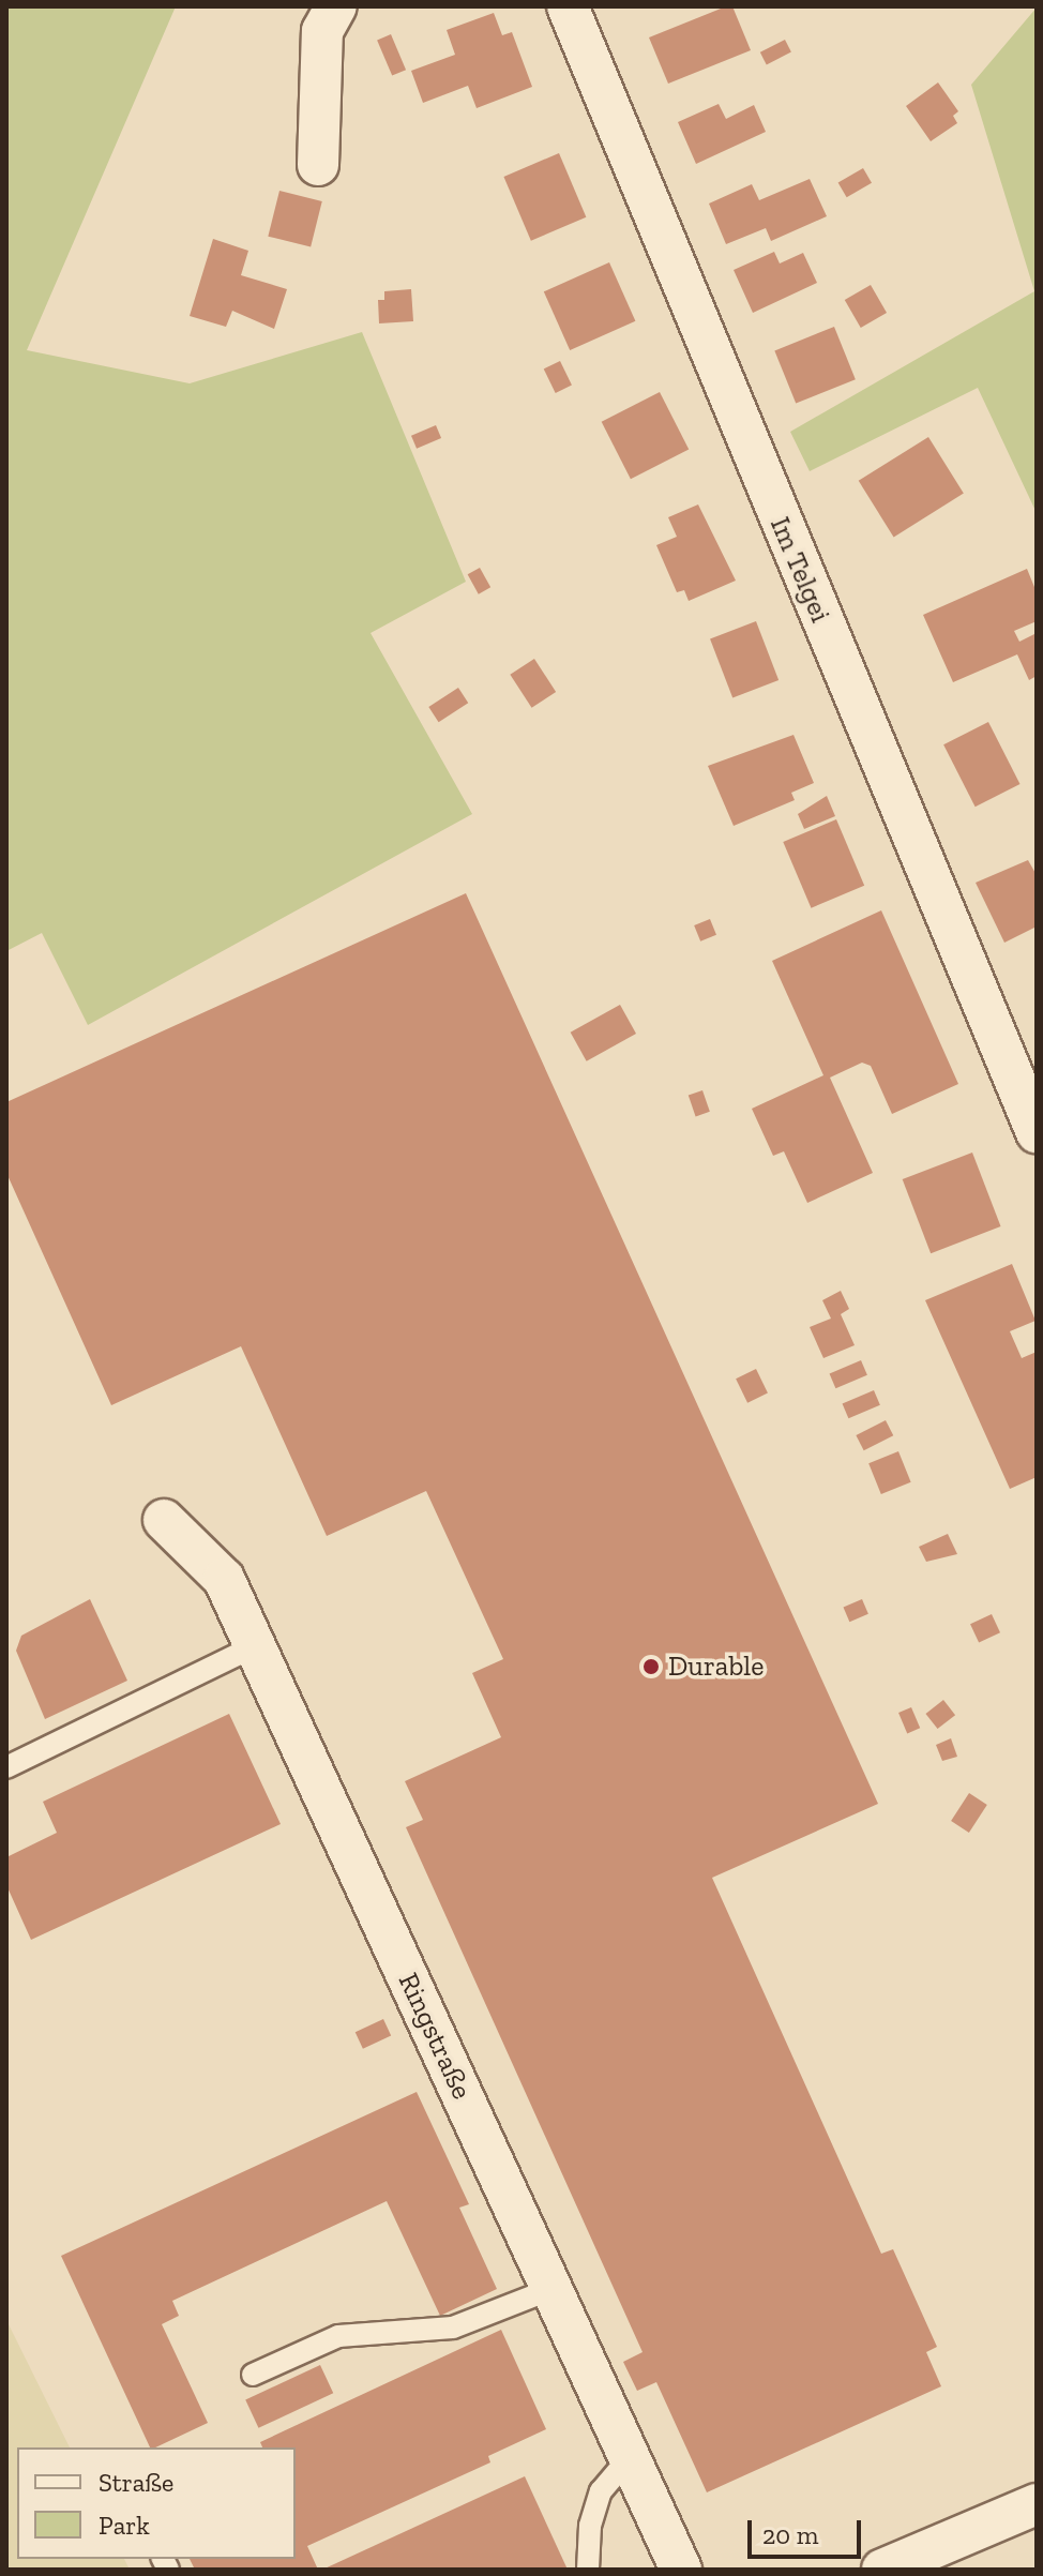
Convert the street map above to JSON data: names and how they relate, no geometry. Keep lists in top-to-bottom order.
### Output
{
  "streets": {
    "street": ["Im Telgei", "Ringstraße"]
  },
  "places": ["Durable"],
  "legend": ["Straße", "Park"],
  "scale_bar": "20 m"
}
